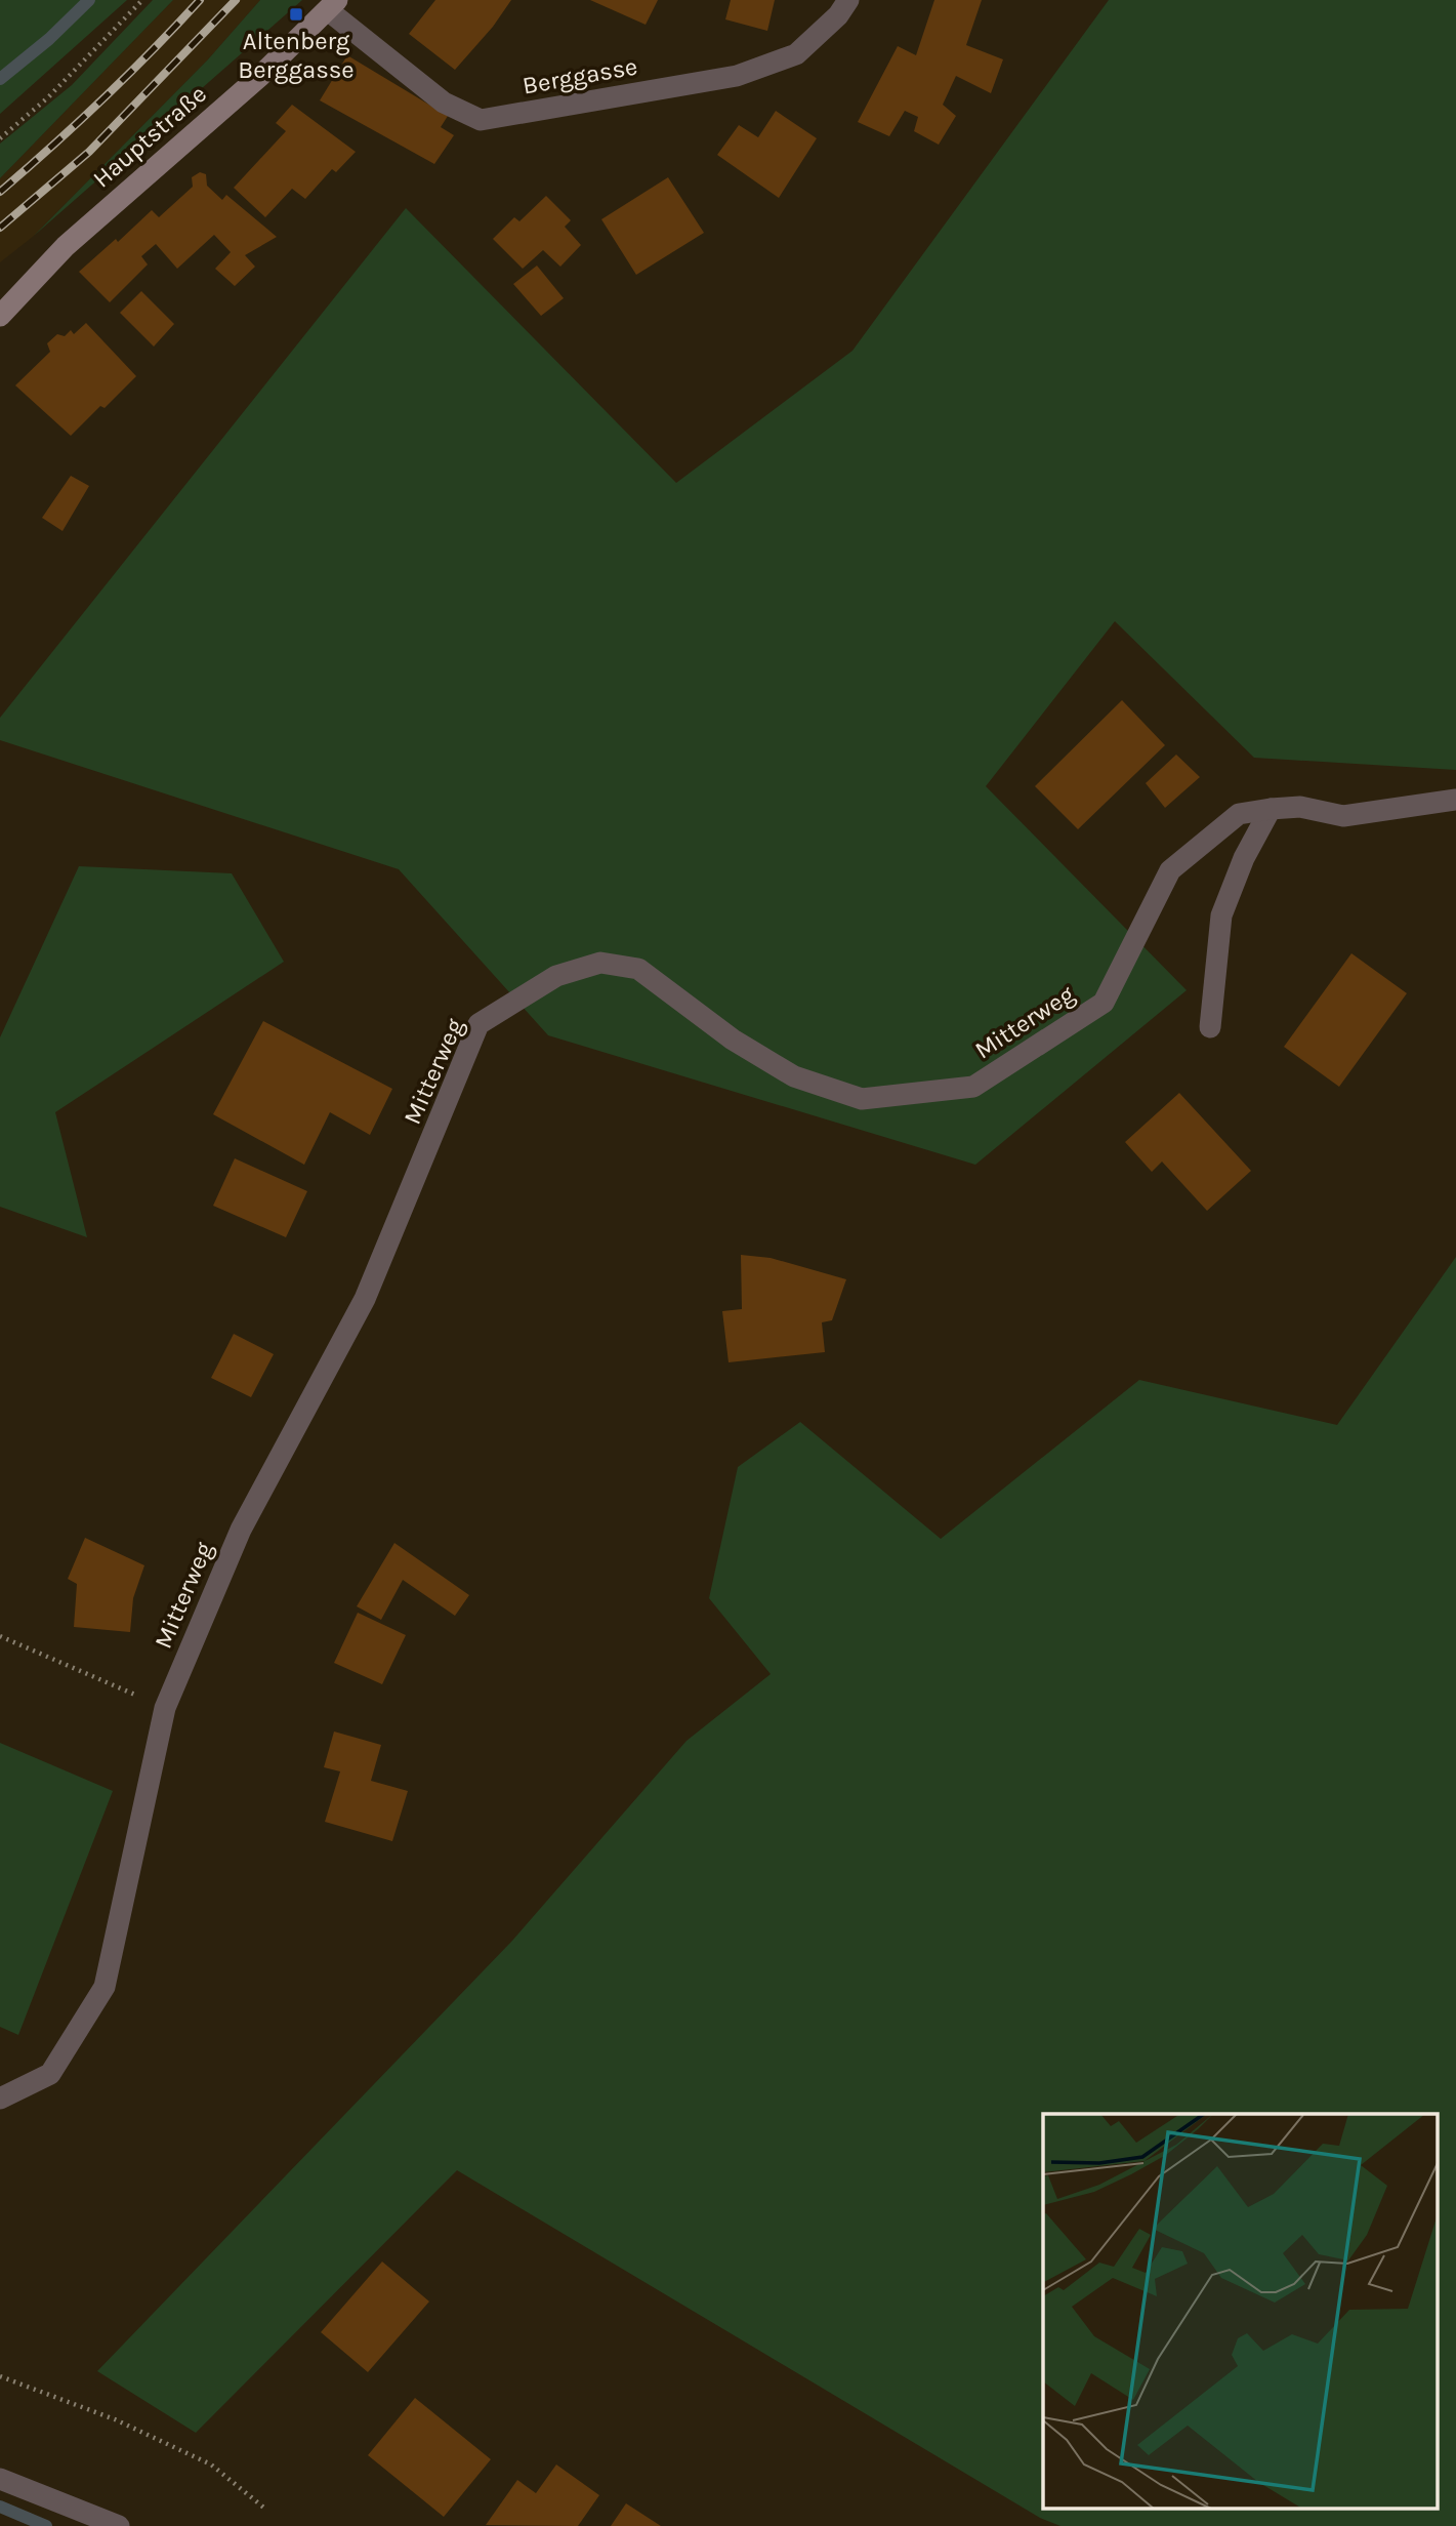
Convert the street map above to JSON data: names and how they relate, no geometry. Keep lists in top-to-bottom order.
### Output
{
  "streets": {
    "main road": ["Hauptstraße"],
    "street": ["Berggasse", "Mitterweg"]
  },
  "crossings": [
    ["Berggasse", "Hauptstraße"]
  ],
  "places": {
    "transit": ["Altenberg Berggasse"]
  }
}
